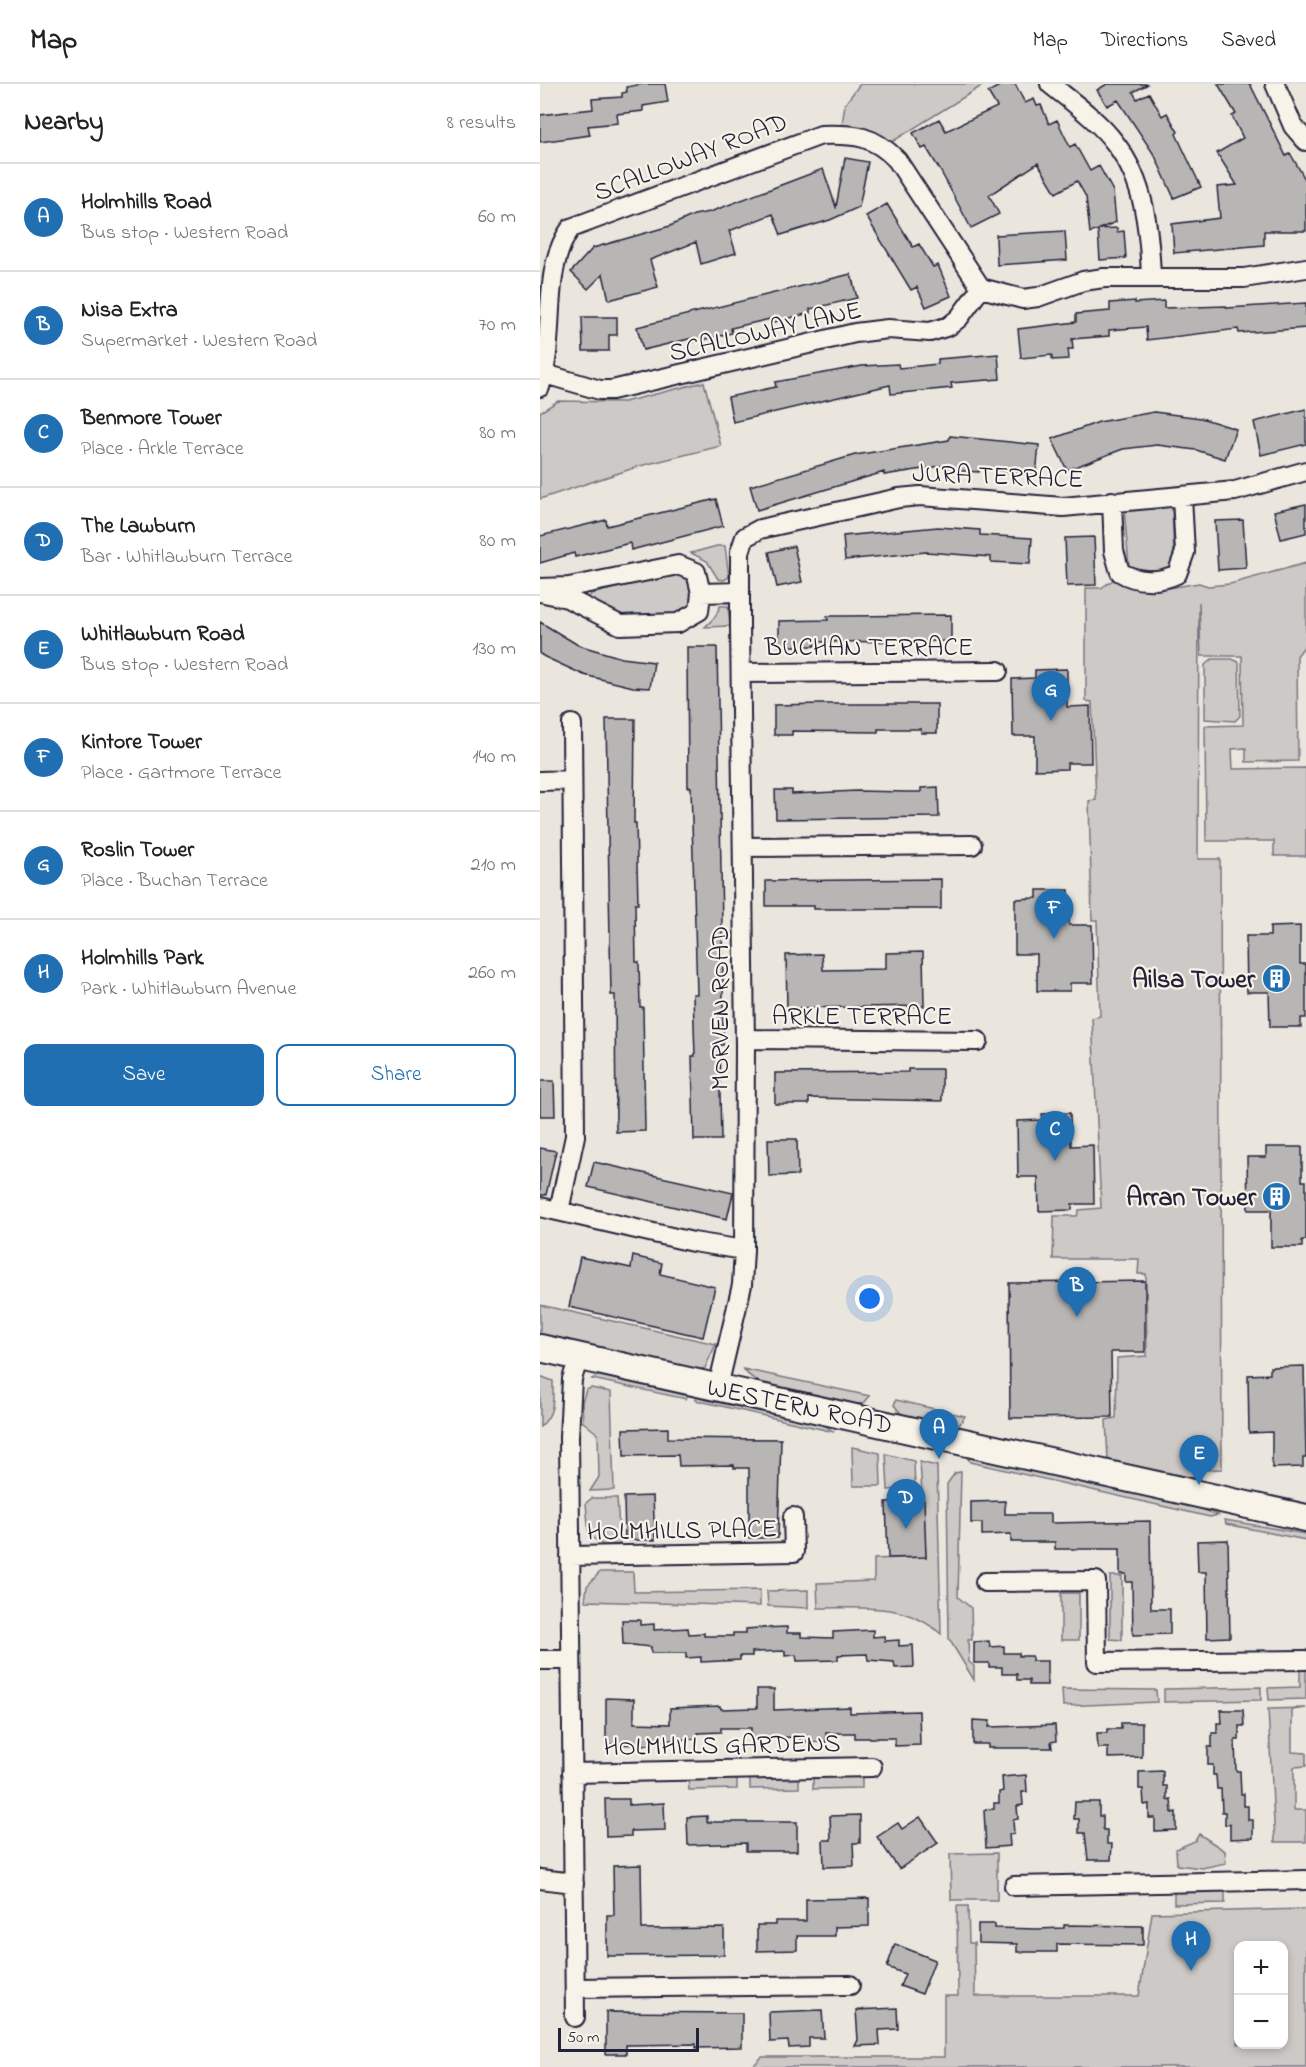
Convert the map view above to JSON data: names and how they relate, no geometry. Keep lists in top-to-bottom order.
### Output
{
  "streets": {
    "street": [
      "SCALLOWAY ROAD",
      "SCALLOWAY LANE",
      "JURA TERRACE",
      "BUCHAN TERRACE",
      "MORVEN ROAD",
      "ARKLE TERRACE",
      "WESTERN ROAD",
      "HOLMHILLS PLACE",
      "HOLMHILLS GARDENS"
    ]
  },
  "crossings": [
    ["SCALLOWAY ROAD", "SCALLOWAY LANE"],
    ["JURA TERRACE", "MORVEN ROAD"],
    ["BUCHAN TERRACE", "MORVEN ROAD"],
    ["MORVEN ROAD", "ARKLE TERRACE"],
    ["MORVEN ROAD", "WESTERN ROAD"]
  ],
  "places": {
    "building": ["Ailsa Tower", "Arran Tower"]
  },
  "scale_bar": "50 m",
  "page": {
    "header": "Map",
    "nav": ["Map", "Directions", "Saved"],
    "heading": ["Nearby", "8 results"],
    "list": [
      {
        "mark": "A",
        "name": "Holmhills Road",
        "note": "Bus stop · Western Road",
        "value": "60 m"
      },
      {
        "mark": "B",
        "name": "Nisa Extra",
        "note": "Supermarket · Western Road",
        "value": "70 m"
      },
      {
        "mark": "C",
        "name": "Benmore Tower",
        "note": "Place · Arkle Terrace",
        "value": "80 m"
      },
      {
        "mark": "D",
        "name": "The Lawburn",
        "note": "Bar · Whitlawburn Terrace",
        "value": "80 m"
      },
      {
        "mark": "E",
        "name": "Whitlawburn Road",
        "note": "Bus stop · Western Road",
        "value": "130 m"
      },
      {
        "mark": "F",
        "name": "Kintore Tower",
        "note": "Place · Gartmore Terrace",
        "value": "140 m"
      },
      {
        "mark": "G",
        "name": "Roslin Tower",
        "note": "Place · Buchan Terrace",
        "value": "210 m"
      },
      {
        "mark": "H",
        "name": "Holmhills Park",
        "note": "Park · Whitlawburn Avenue",
        "value": "260 m"
      }
    ],
    "pins": [
      "G",
      "F",
      "C",
      "B",
      "A",
      "E",
      "D",
      "H"
    ],
    "buttons": ["Save", "Share"],
    "map_buttons": ["+", "−"],
    "scale": "50 m"
  }
}
